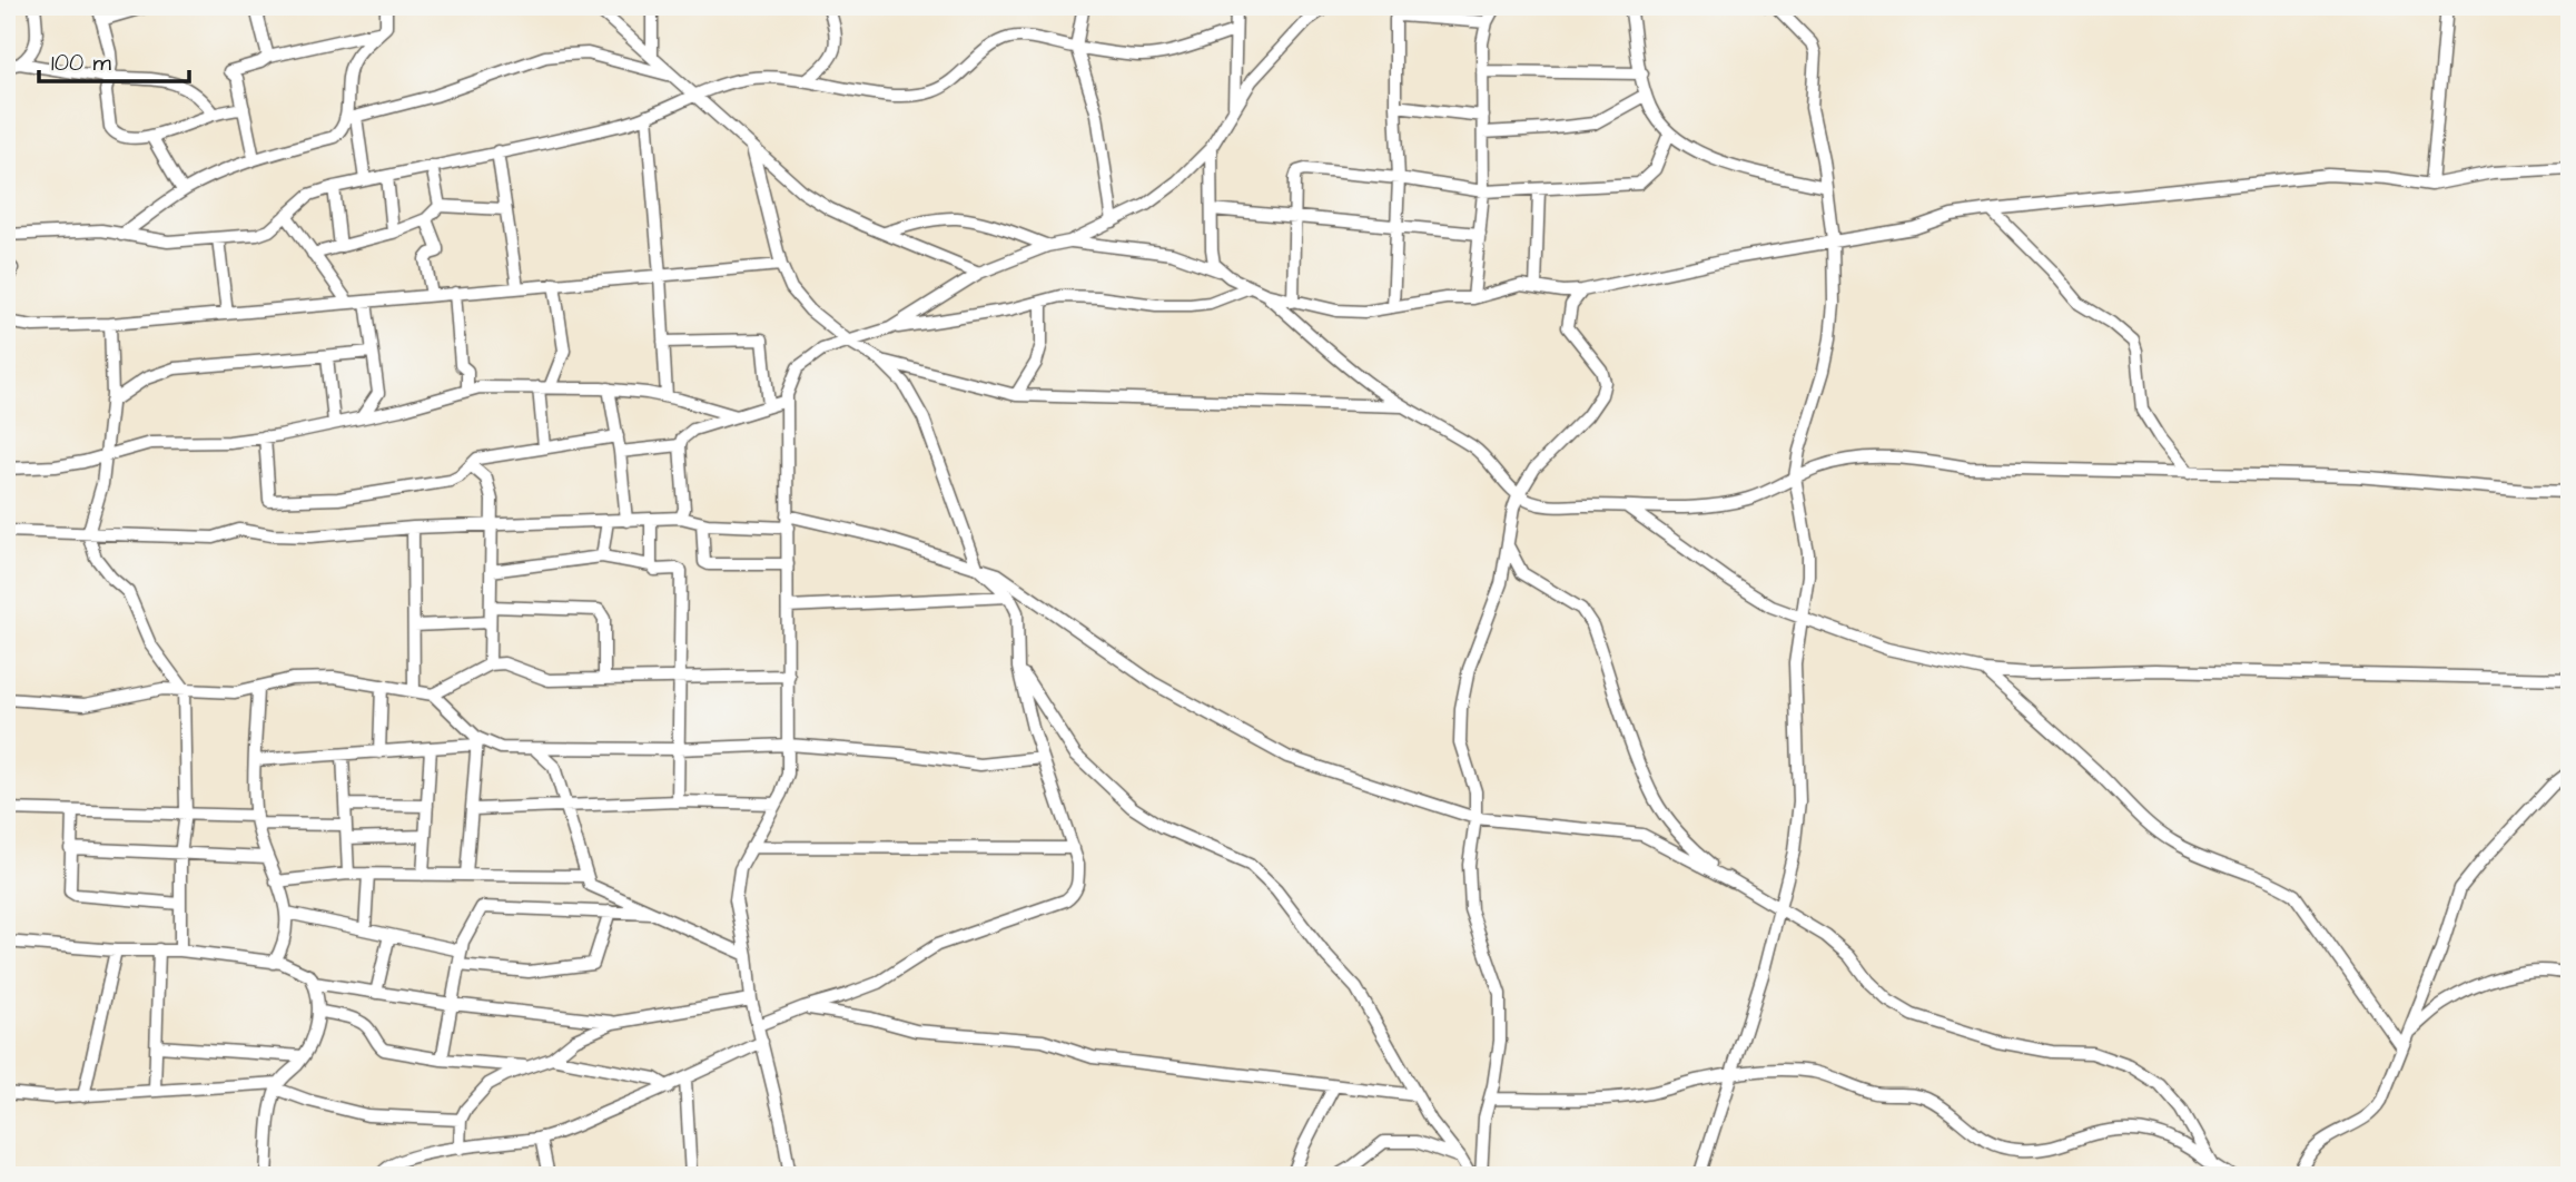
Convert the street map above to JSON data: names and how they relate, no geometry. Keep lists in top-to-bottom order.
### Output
{
  "scale_bar": "100 m"
}
